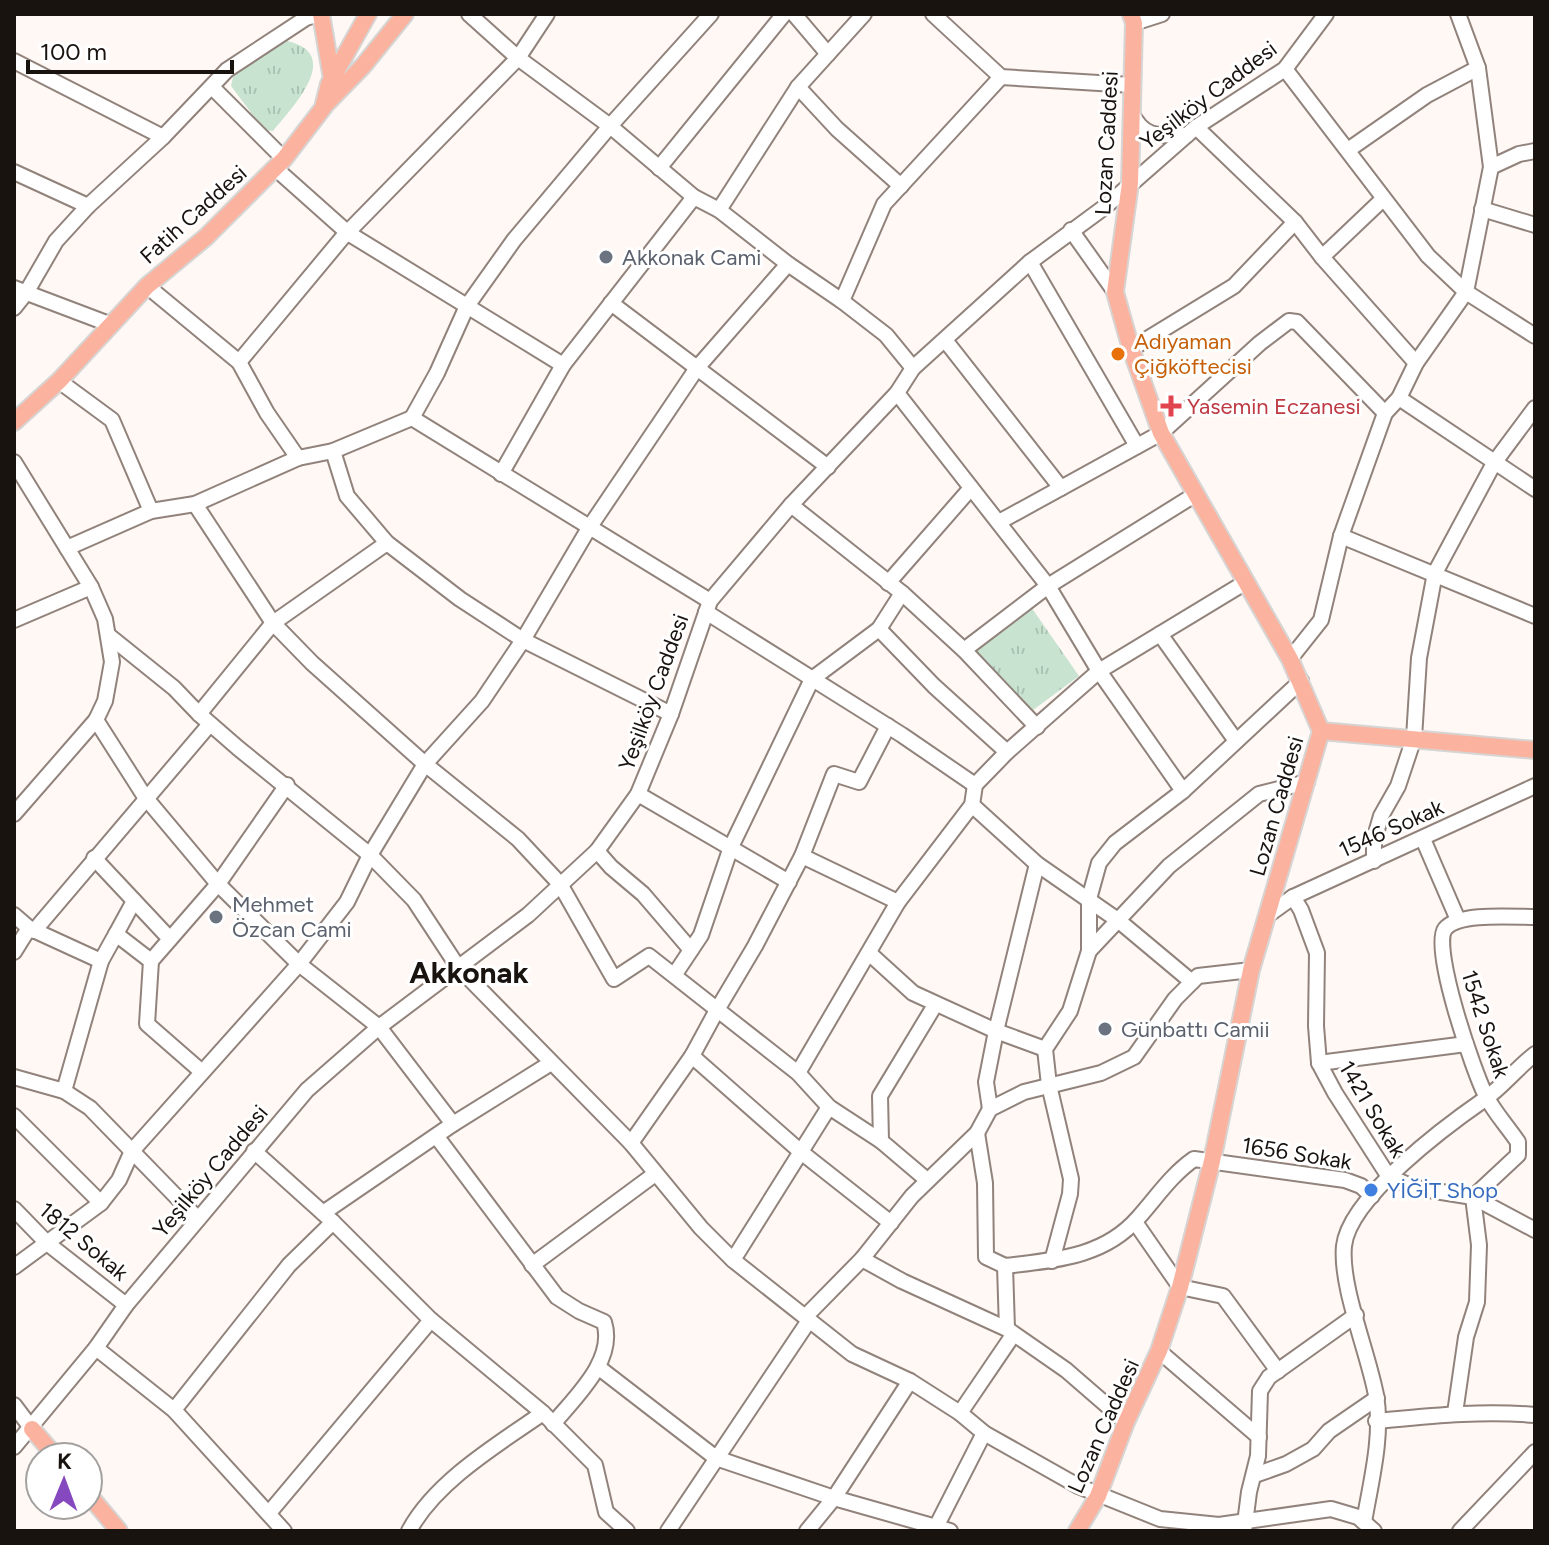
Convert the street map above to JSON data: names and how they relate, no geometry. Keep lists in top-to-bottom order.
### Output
{
  "streets": {
    "main road": ["Lozan Caddesi", "Fatih Caddesi"],
    "street": [
      "Yeşilköy Caddesi",
      "1546 Sokak",
      "1542 Sokak",
      "1421 Sokak",
      "1656 Sokak",
      "1812 Sokak"
    ]
  },
  "crossings": [
    ["Yeşilköy Caddesi", "Lozan Caddesi"],
    ["Yeşilköy Caddesi", "1812 Sokak"],
    ["Lozan Caddesi", "1546 Sokak"],
    ["Lozan Caddesi", "1656 Sokak"],
    ["1546 Sokak", "1421 Sokak"],
    ["1421 Sokak", "1656 Sokak"]
  ],
  "districts": ["Akkonak"],
  "places": {
    "other": [
      "Akkonak Cami",
      "Adıyaman Çiğköftecisi",
      "Mehmet Özcan Cami",
      "Günbattı Camii",
      "YİĞİT Shop"
    ],
    "health": ["Yasemin Eczanesi"]
  },
  "scale_bar": "100 m",
  "north": "top"
}
